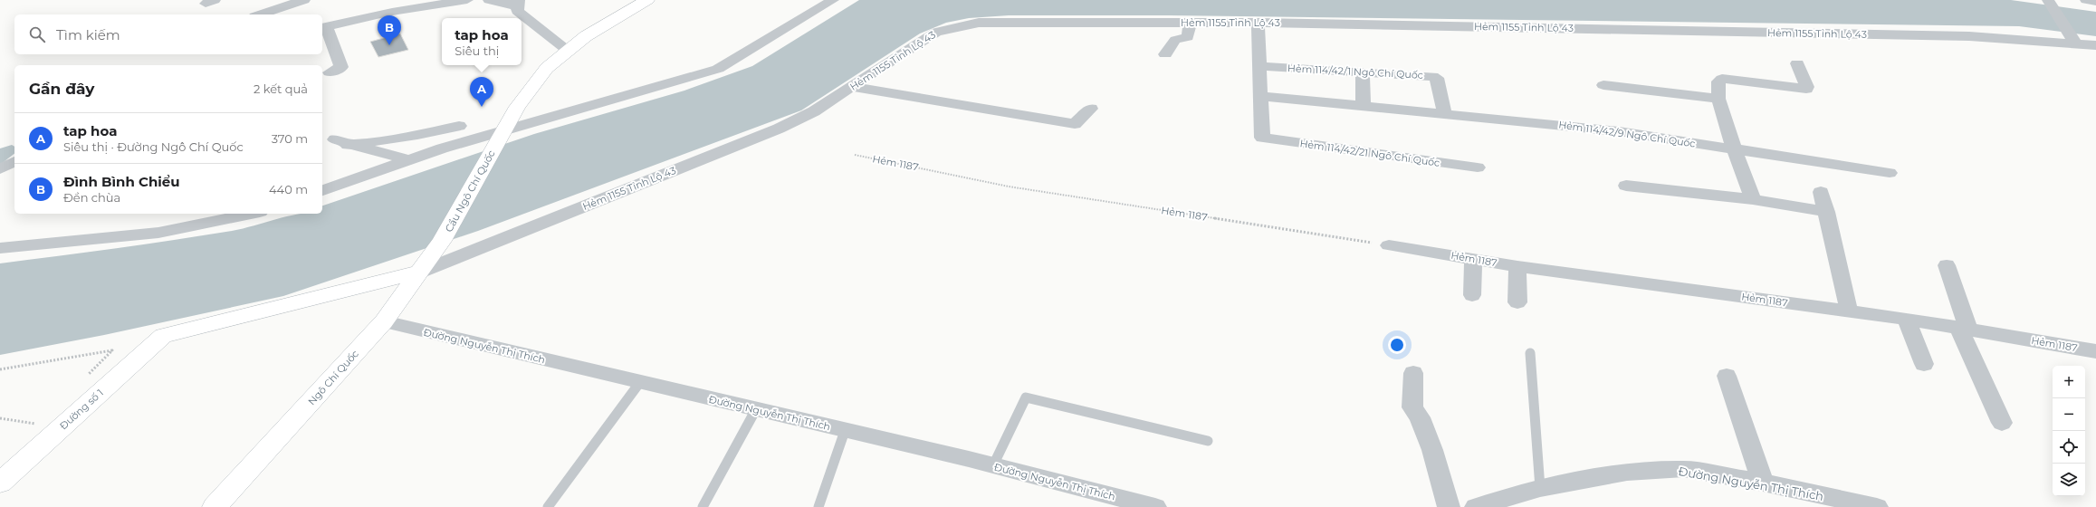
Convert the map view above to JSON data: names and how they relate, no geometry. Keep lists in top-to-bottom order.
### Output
{
  "streets": {
    "main road": ["Cầu Ngô Chí Quốc", "Ngô Chí Quốc", "Đường số 1"],
    "street": [
      "Hẻm 1155 Tỉnh Lộ 43",
      "Hẻm 114/42/1 Ngô Chí Quốc",
      "Hẻm 114/42/9 Ngô Chí Quốc",
      "Hẻm 114/42/21 Ngô Chí Quốc",
      "Hẻm 1187",
      "Đường Nguyễn Thị Thích"
    ]
  },
  "crossings": [
    ["Hẻm 1155 Tỉnh Lộ 43", "Ngô Chí Quốc"],
    ["Hẻm 1155 Tỉnh Lộ 43", "Đường số 1"],
    ["Hẻm 114/42/1 Ngô Chí Quốc", "Hẻm 114/42/9 Ngô Chí Quốc"],
    ["Hẻm 114/42/9 Ngô Chí Quốc", "Hẻm 114/42/21 Ngô Chí Quốc"],
    ["Cầu Ngô Chí Quốc", "Ngô Chí Quốc"],
    ["Đường Nguyễn Thị Thích", "Ngô Chí Quốc"],
    ["Ngô Chí Quốc", "Đường số 1"]
  ],
  "page": {
    "search": "Tìm kiếm",
    "pins": ["B", "A"],
    "popup": ["tap hoa", "Siêu thị"],
    "heading": ["Gần đây", "2 kết quả"],
    "list": [
      {
        "mark": "A",
        "name": "tap hoa",
        "note": "Siêu thị · Đường Ngô Chí Quốc",
        "value": "370 m"
      },
      {
        "mark": "B",
        "name": "Đình Bình Chiểu",
        "note": "Đền chùa",
        "value": "440 m"
      }
    ],
    "map_buttons": ["+", "−"]
  }
}
